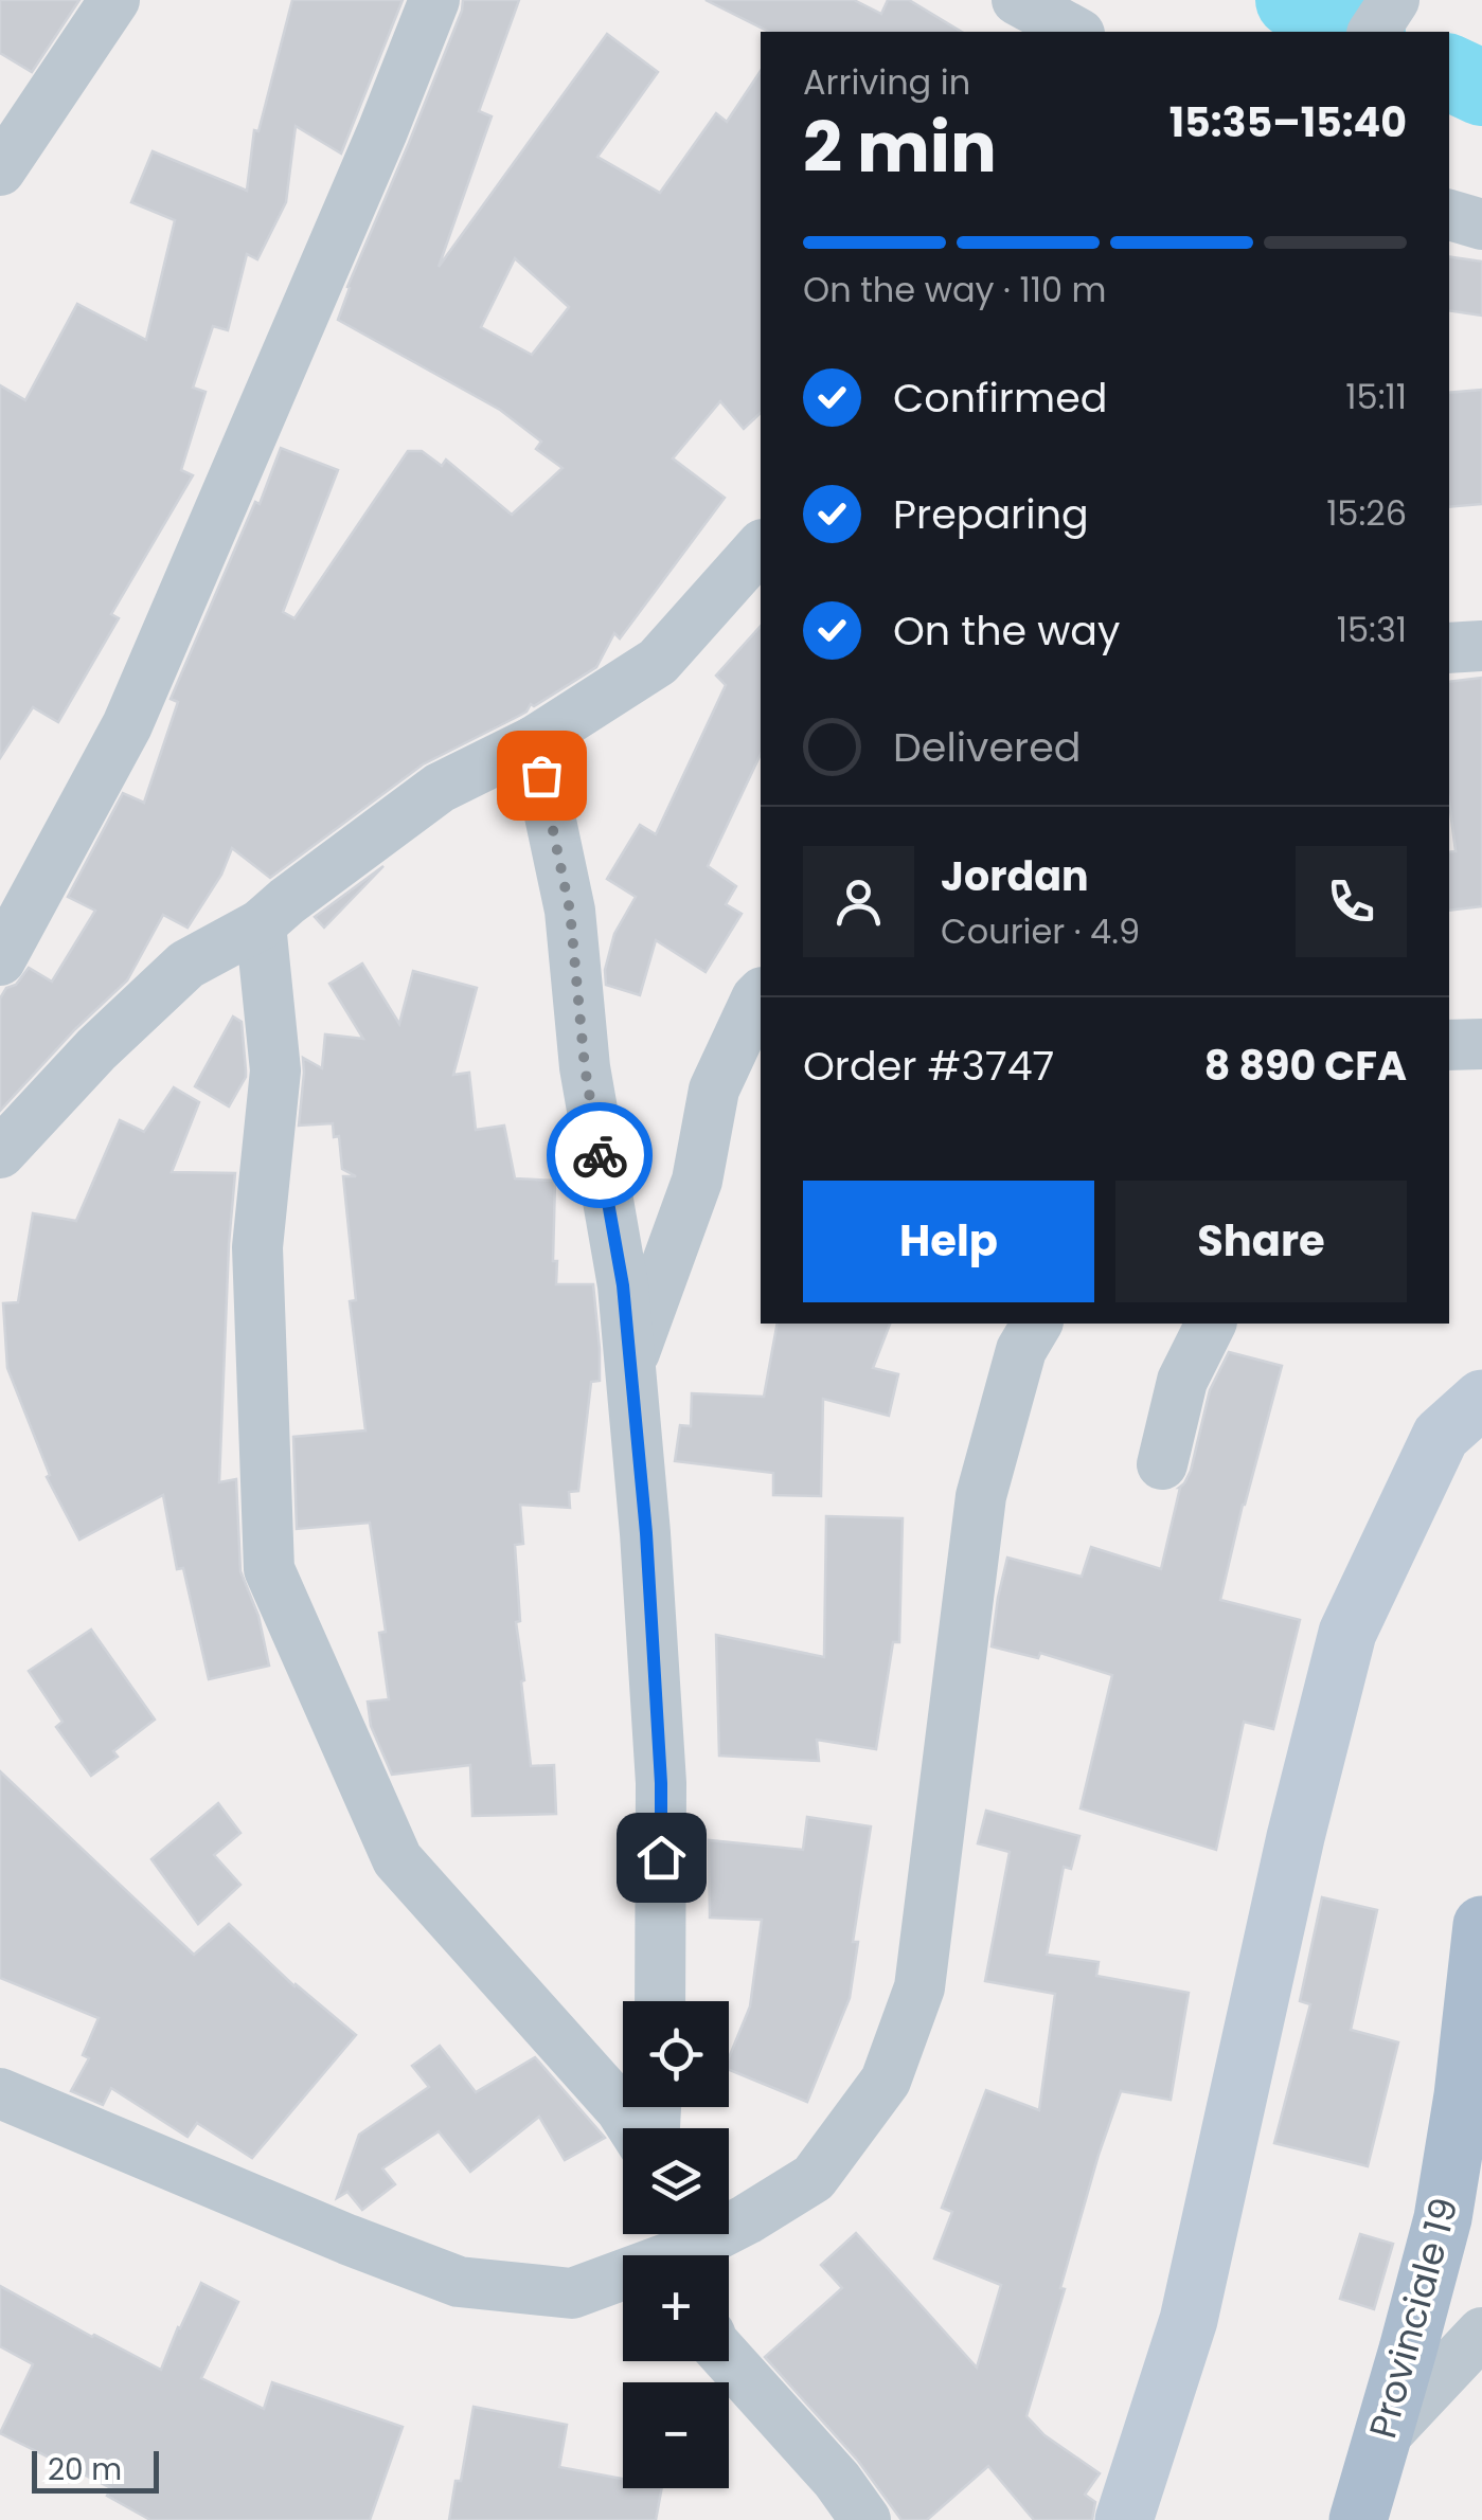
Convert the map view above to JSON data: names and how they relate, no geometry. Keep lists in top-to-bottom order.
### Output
{
  "streets": {
    "main road": ["Provinciale 19"]
  },
  "scale_bar": "20 m",
  "page": {
    "heading": ["2 min", "Arriving in", "15:35–15:40"],
    "panel": [
      "Jordan",
      "Courier · 4.9",
      "Order #3747",
      "8 890 CFA"
    ],
    "bar": "On the way · 110 m",
    "list": [
      ["Confirmed", "15:11"],
      ["Preparing", "15:26"],
      ["On the way", "15:31"],
      "Delivered"
    ],
    "buttons": ["Help", "Share"],
    "map_buttons": ["+", "−"],
    "scale": "20 m"
  }
}
